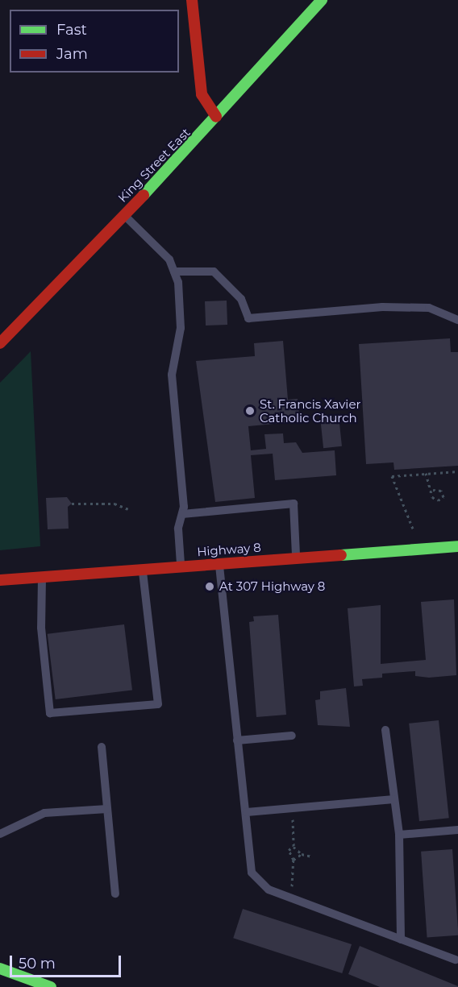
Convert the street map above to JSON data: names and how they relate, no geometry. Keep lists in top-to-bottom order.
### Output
{
  "streets": {
    "main road": ["King Street East", "Highway 8"]
  },
  "places": ["St. Francis Xavier Catholic Church", "At 307 Highway 8"],
  "legend": ["Fast", "Jam"],
  "scale_bar": "50 m"
}
